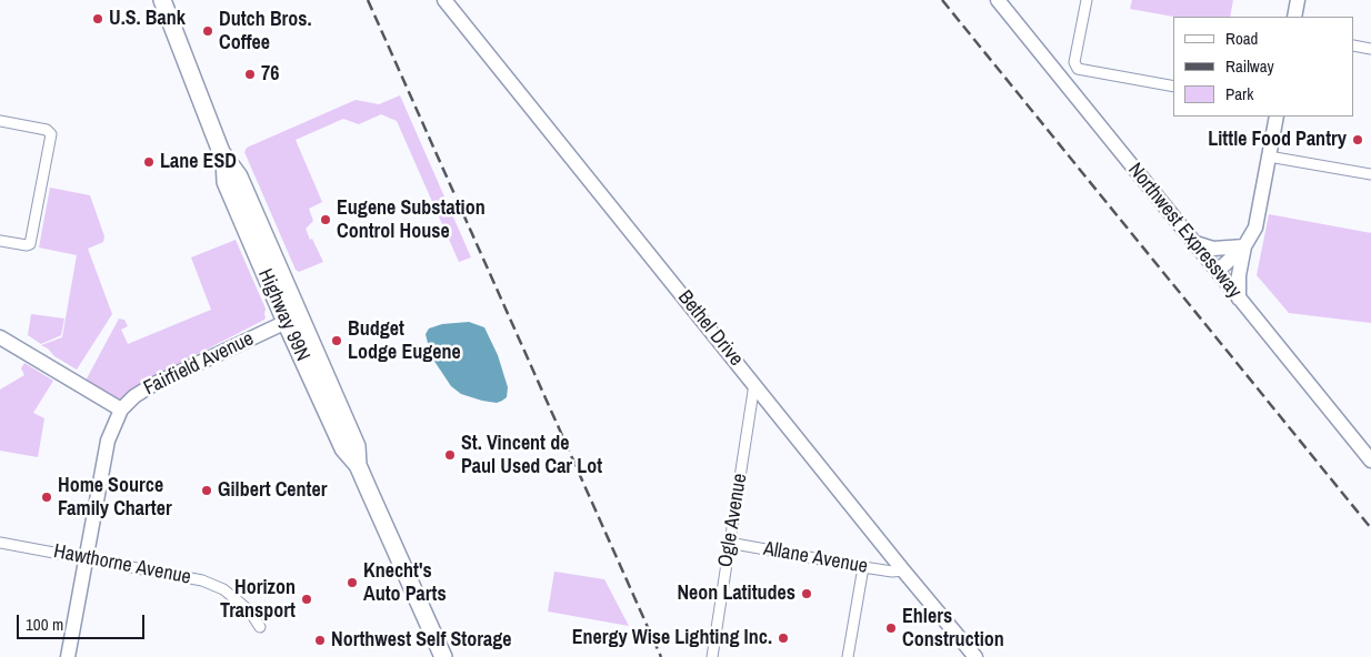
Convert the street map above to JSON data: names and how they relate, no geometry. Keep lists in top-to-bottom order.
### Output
{
  "streets": {
    "main road": ["Highway 99N"],
    "street": [
      "Northwest Expressway",
      "Bethel Drive",
      "Fairfield Avenue",
      "Ogle Avenue",
      "Allane Avenue",
      "Hawthorne Avenue"
    ]
  },
  "crossings": [
    ["Highway 99N", "Fairfield Avenue"],
    ["Bethel Drive", "Ogle Avenue"],
    ["Bethel Drive", "Allane Avenue"],
    ["Fairfield Avenue", "Hawthorne Avenue"],
    ["Ogle Avenue", "Allane Avenue"]
  ],
  "places": [
    "U.S. Bank",
    "Dutch Bros. Coffee",
    "76",
    "Little Food Pantry",
    "Lane ESD",
    "Eugene Substation Control House",
    "Budget Lodge Eugene",
    "St. Vincent de Paul Used Car Lot",
    "Gilbert Center",
    "Home Source Family Charter",
    "Knecht's Auto Parts",
    "Neon Latitudes",
    "Horizon Transport",
    "Ehlers Construction",
    "Energy Wise Lighting Inc.",
    "Northwest Self Storage"
  ],
  "legend": ["Road", "Railway", "Park"],
  "scale_bar": "100 m"
}
